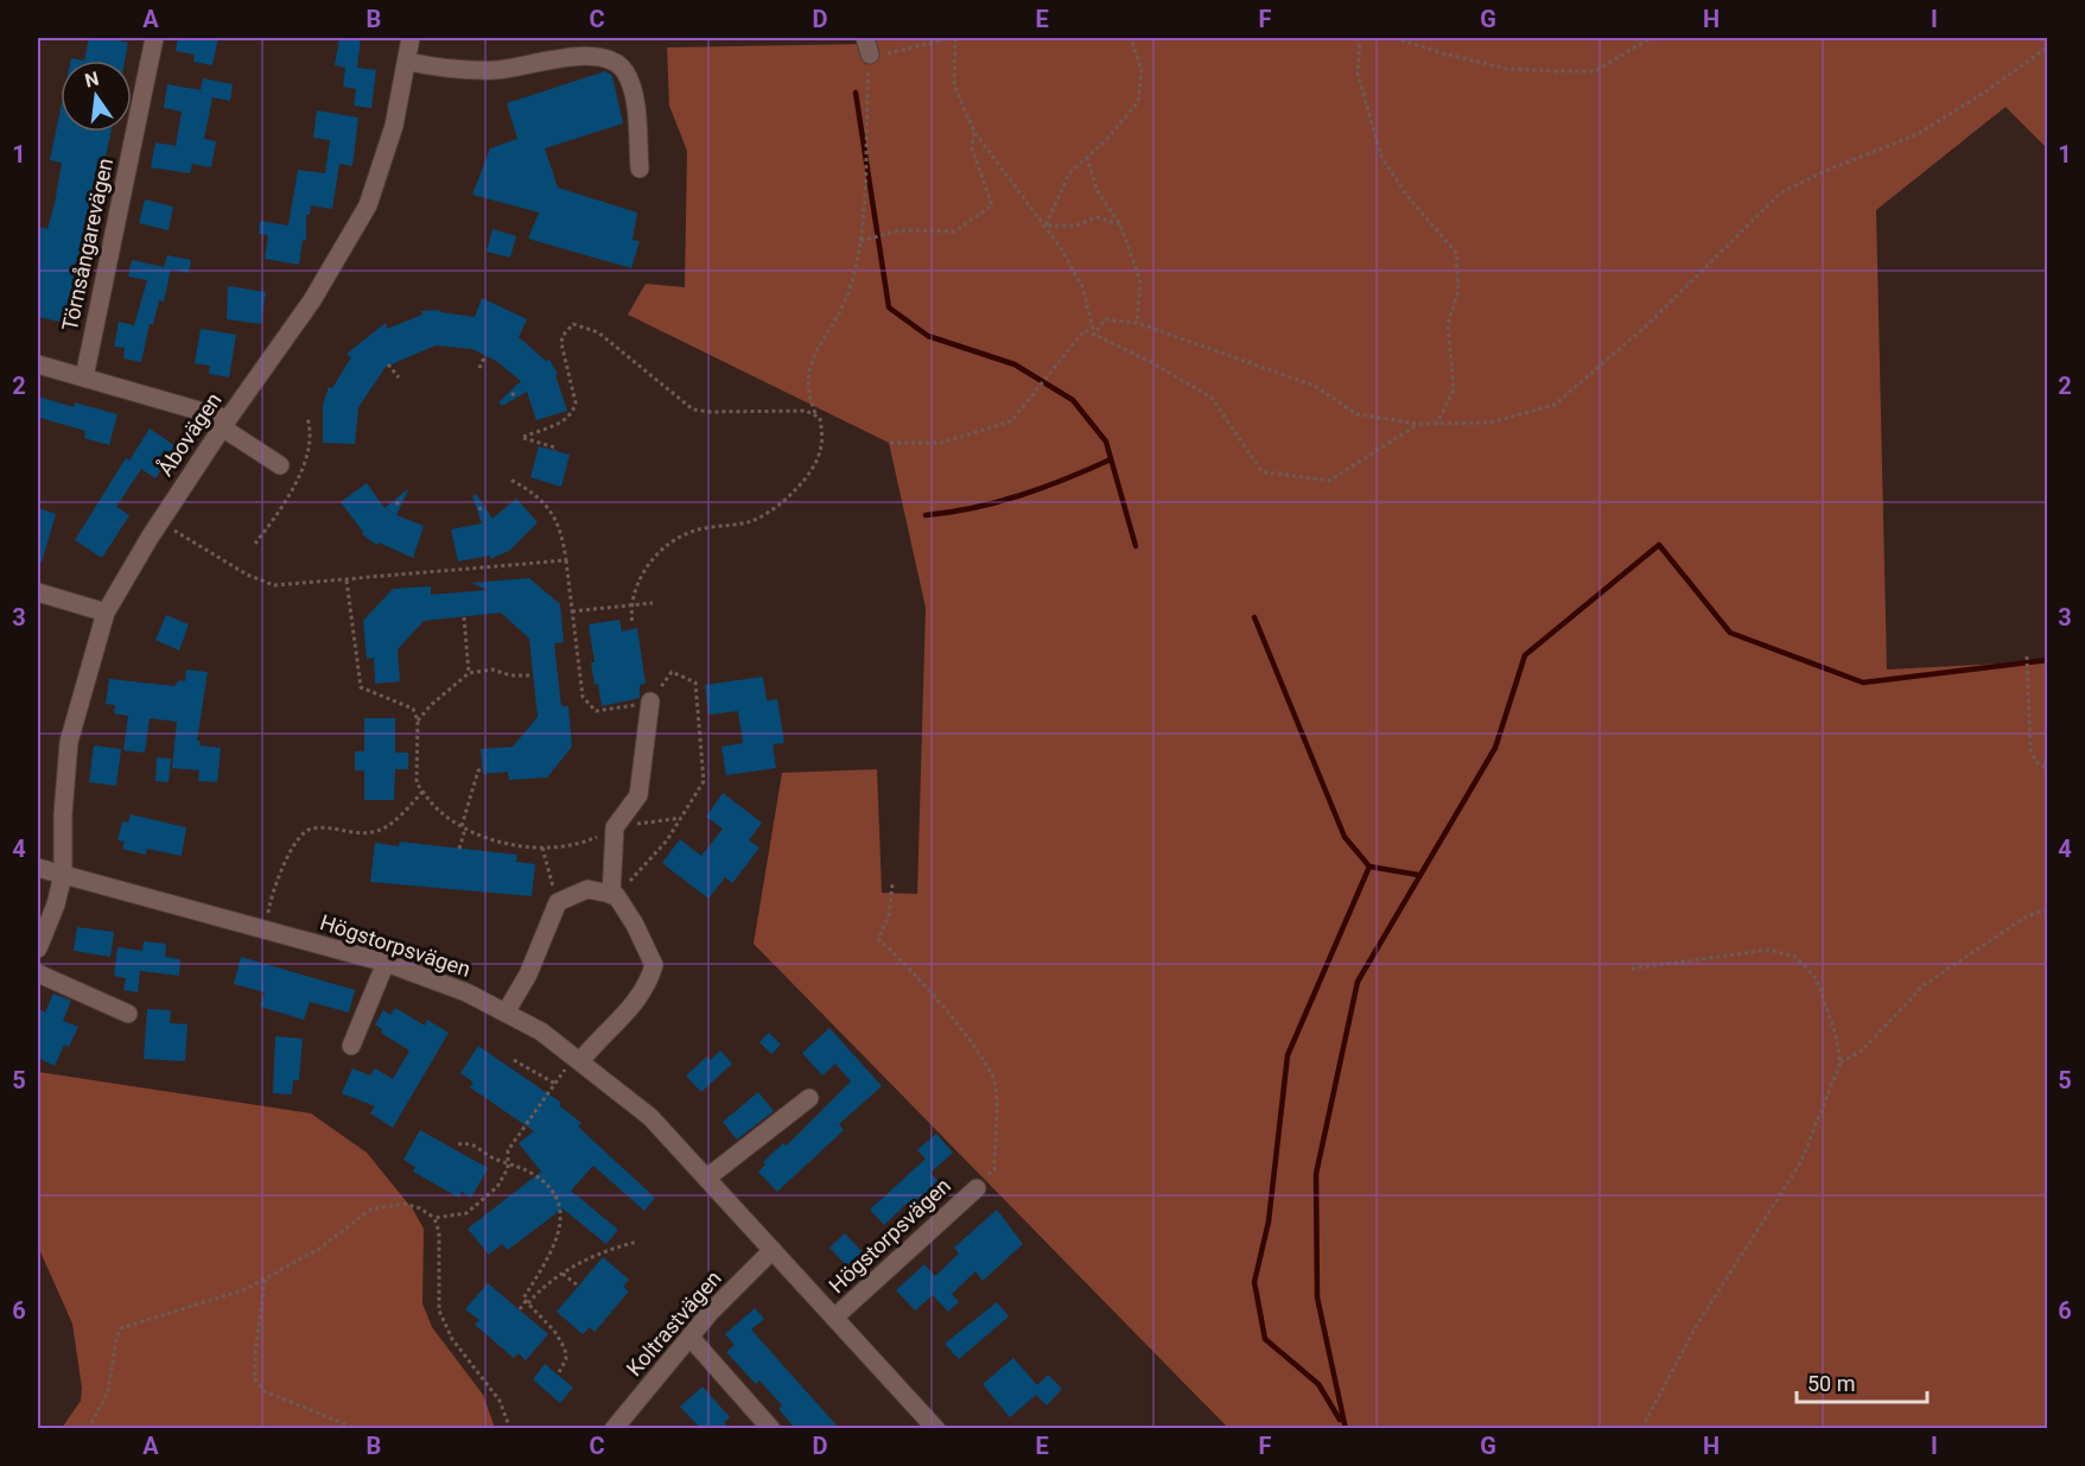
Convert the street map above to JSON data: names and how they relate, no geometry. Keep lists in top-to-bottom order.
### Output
{
  "streets": {
    "street": [
      "Törnsångarevägen",
      "Åbovägen",
      "Högstorpsvägen",
      "Koltrastvägen"
    ]
  },
  "crossings": [
    ["Åbovägen", "Högstorpsvägen"],
    ["Högstorpsvägen", "Koltrastvägen"]
  ],
  "scale_bar": "50 m",
  "north": "top",
  "grid": {
    "columns": [
      "A",
      "B",
      "C",
      "D",
      "E",
      "F",
      "G",
      "H",
      "I"
    ],
    "rows": [
      "1",
      "2",
      "3",
      "4",
      "5",
      "6"
    ]
  }
}
